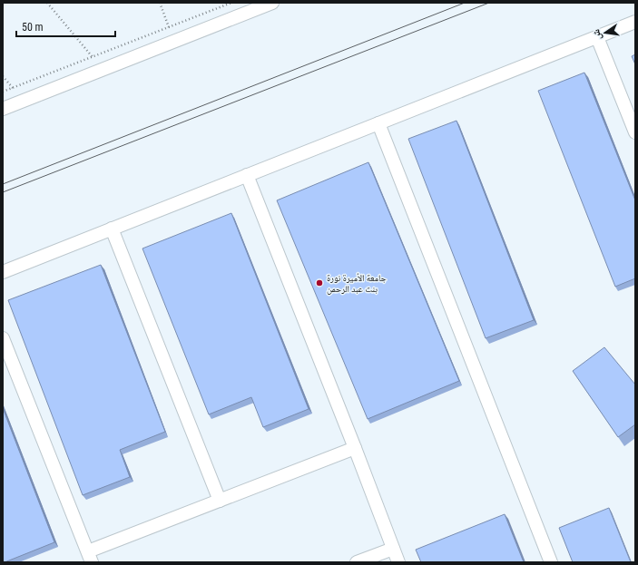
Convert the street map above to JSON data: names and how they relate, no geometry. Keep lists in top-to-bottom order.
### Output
{
  "places": ["جامعة الأميرة نورة بنت عبد الرحمن"],
  "scale_bar": "50 m",
  "north": "left"
}
